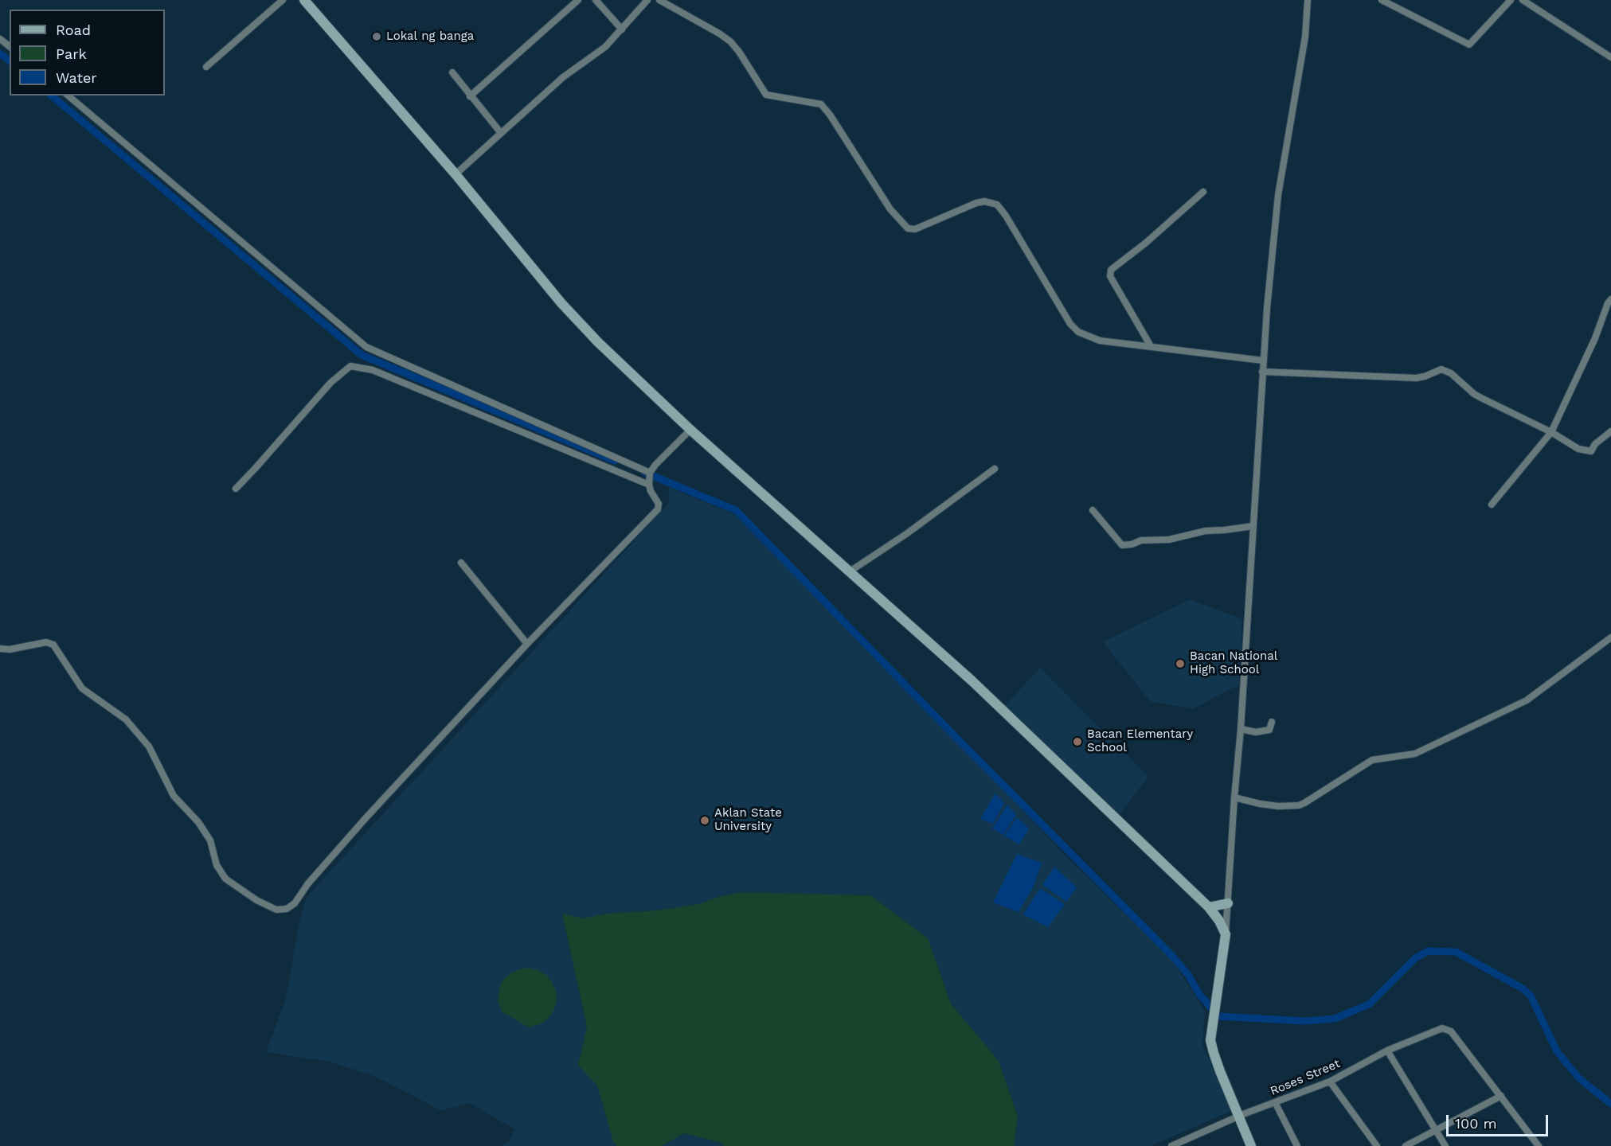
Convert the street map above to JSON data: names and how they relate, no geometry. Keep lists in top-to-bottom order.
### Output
{
  "streets": {
    "street": ["Roses Street"]
  },
  "places": [
    "Lokal ng banga",
    "Bacan National High School",
    "Bacan Elementary School",
    "Aklan State University"
  ],
  "legend": ["Road", "Park", "Water"],
  "scale_bar": "100 m"
}
